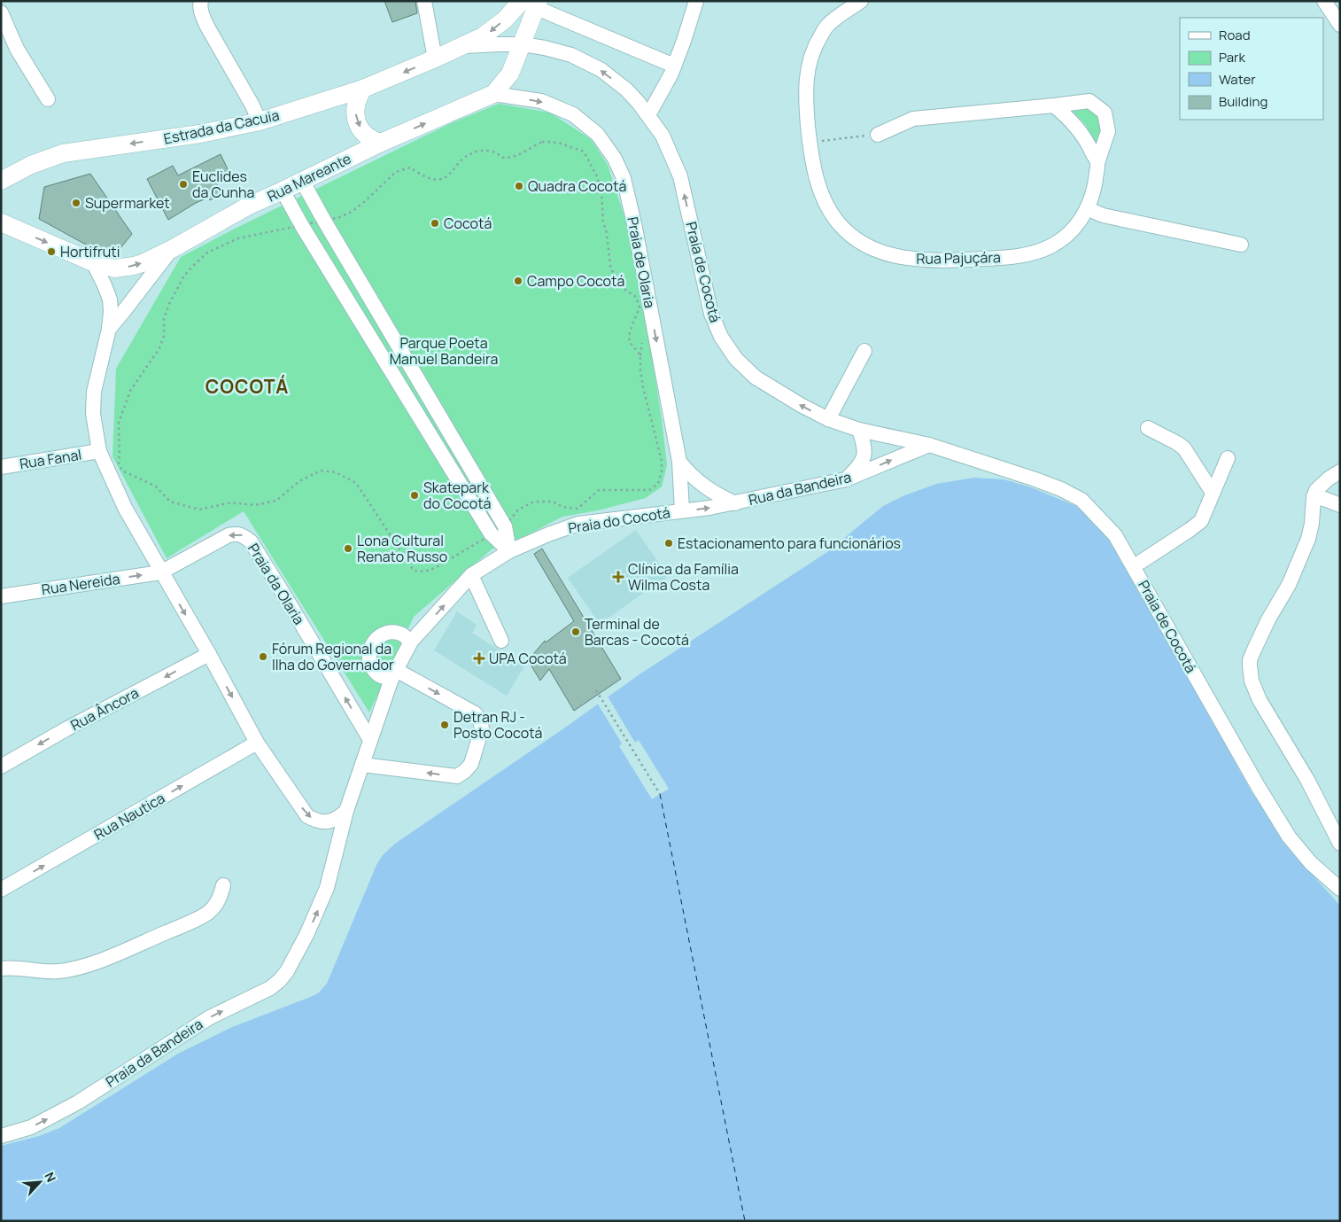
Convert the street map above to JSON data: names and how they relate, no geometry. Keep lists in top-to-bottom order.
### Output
{
  "streets": {
    "main road": ["Estrada da Cacuia", "Rua Mareante"],
    "street": [
      "Rua Pajuçára",
      "Praia de Olaria",
      "Praia de Cocotá",
      "Rua Fanal",
      "Rua da Bandeira",
      "Praia do Cocotá",
      "Rua Nereida",
      "Praia da Olaria",
      "Rua Âncora",
      "Rua Nautica",
      "Praia da Bandeira"
    ]
  },
  "crossings": [
    ["Estrada da Cacuia", "Rua Mareante"],
    ["Estrada da Cacuia", "Praia de Cocotá"],
    ["Rua Mareante", "Praia de Olaria"],
    ["Rua Mareante", "Praia de Cocotá"],
    ["Praia de Olaria", "Rua da Bandeira"],
    ["Praia de Olaria", "Praia do Cocotá"],
    ["Praia de Cocotá", "Rua da Bandeira"],
    ["Rua da Bandeira", "Praia do Cocotá"],
    ["Praia do Cocotá", "Praia da Olaria"],
    ["Rua Nereida", "Praia da Olaria"]
  ],
  "one_way": [
    "Estrada da Cacuia",
    "Rua Mareante",
    "Praia de Olaria",
    "Praia de Cocotá",
    "Rua Nereida",
    "Rua Âncora",
    "Praia da Bandeira"
  ],
  "districts": ["COCOTÁ"],
  "parks": ["Parque Poeta Manuel Bandeira"],
  "places": {
    "other": [
      "Euclides da Cunha",
      "Quadra Cocotá",
      "Supermarket",
      "Cocotá",
      "Hortifruti",
      "Campo Cocotá",
      "Skatepark do Cocotá",
      "Estacionamento para funcionários",
      "Lona Cultural Renato Russo",
      "Terminal de Barcas - Cocotá",
      "Fórum Regional da Ilha do Governador",
      "Detran RJ - Posto Cocotá"
    ],
    "health": ["Clínica da Família Wilma Costa", "UPA Cocotá"]
  },
  "legend": [
    "Road",
    "Park",
    "Water",
    "Building"
  ],
  "north": "top right"
}
